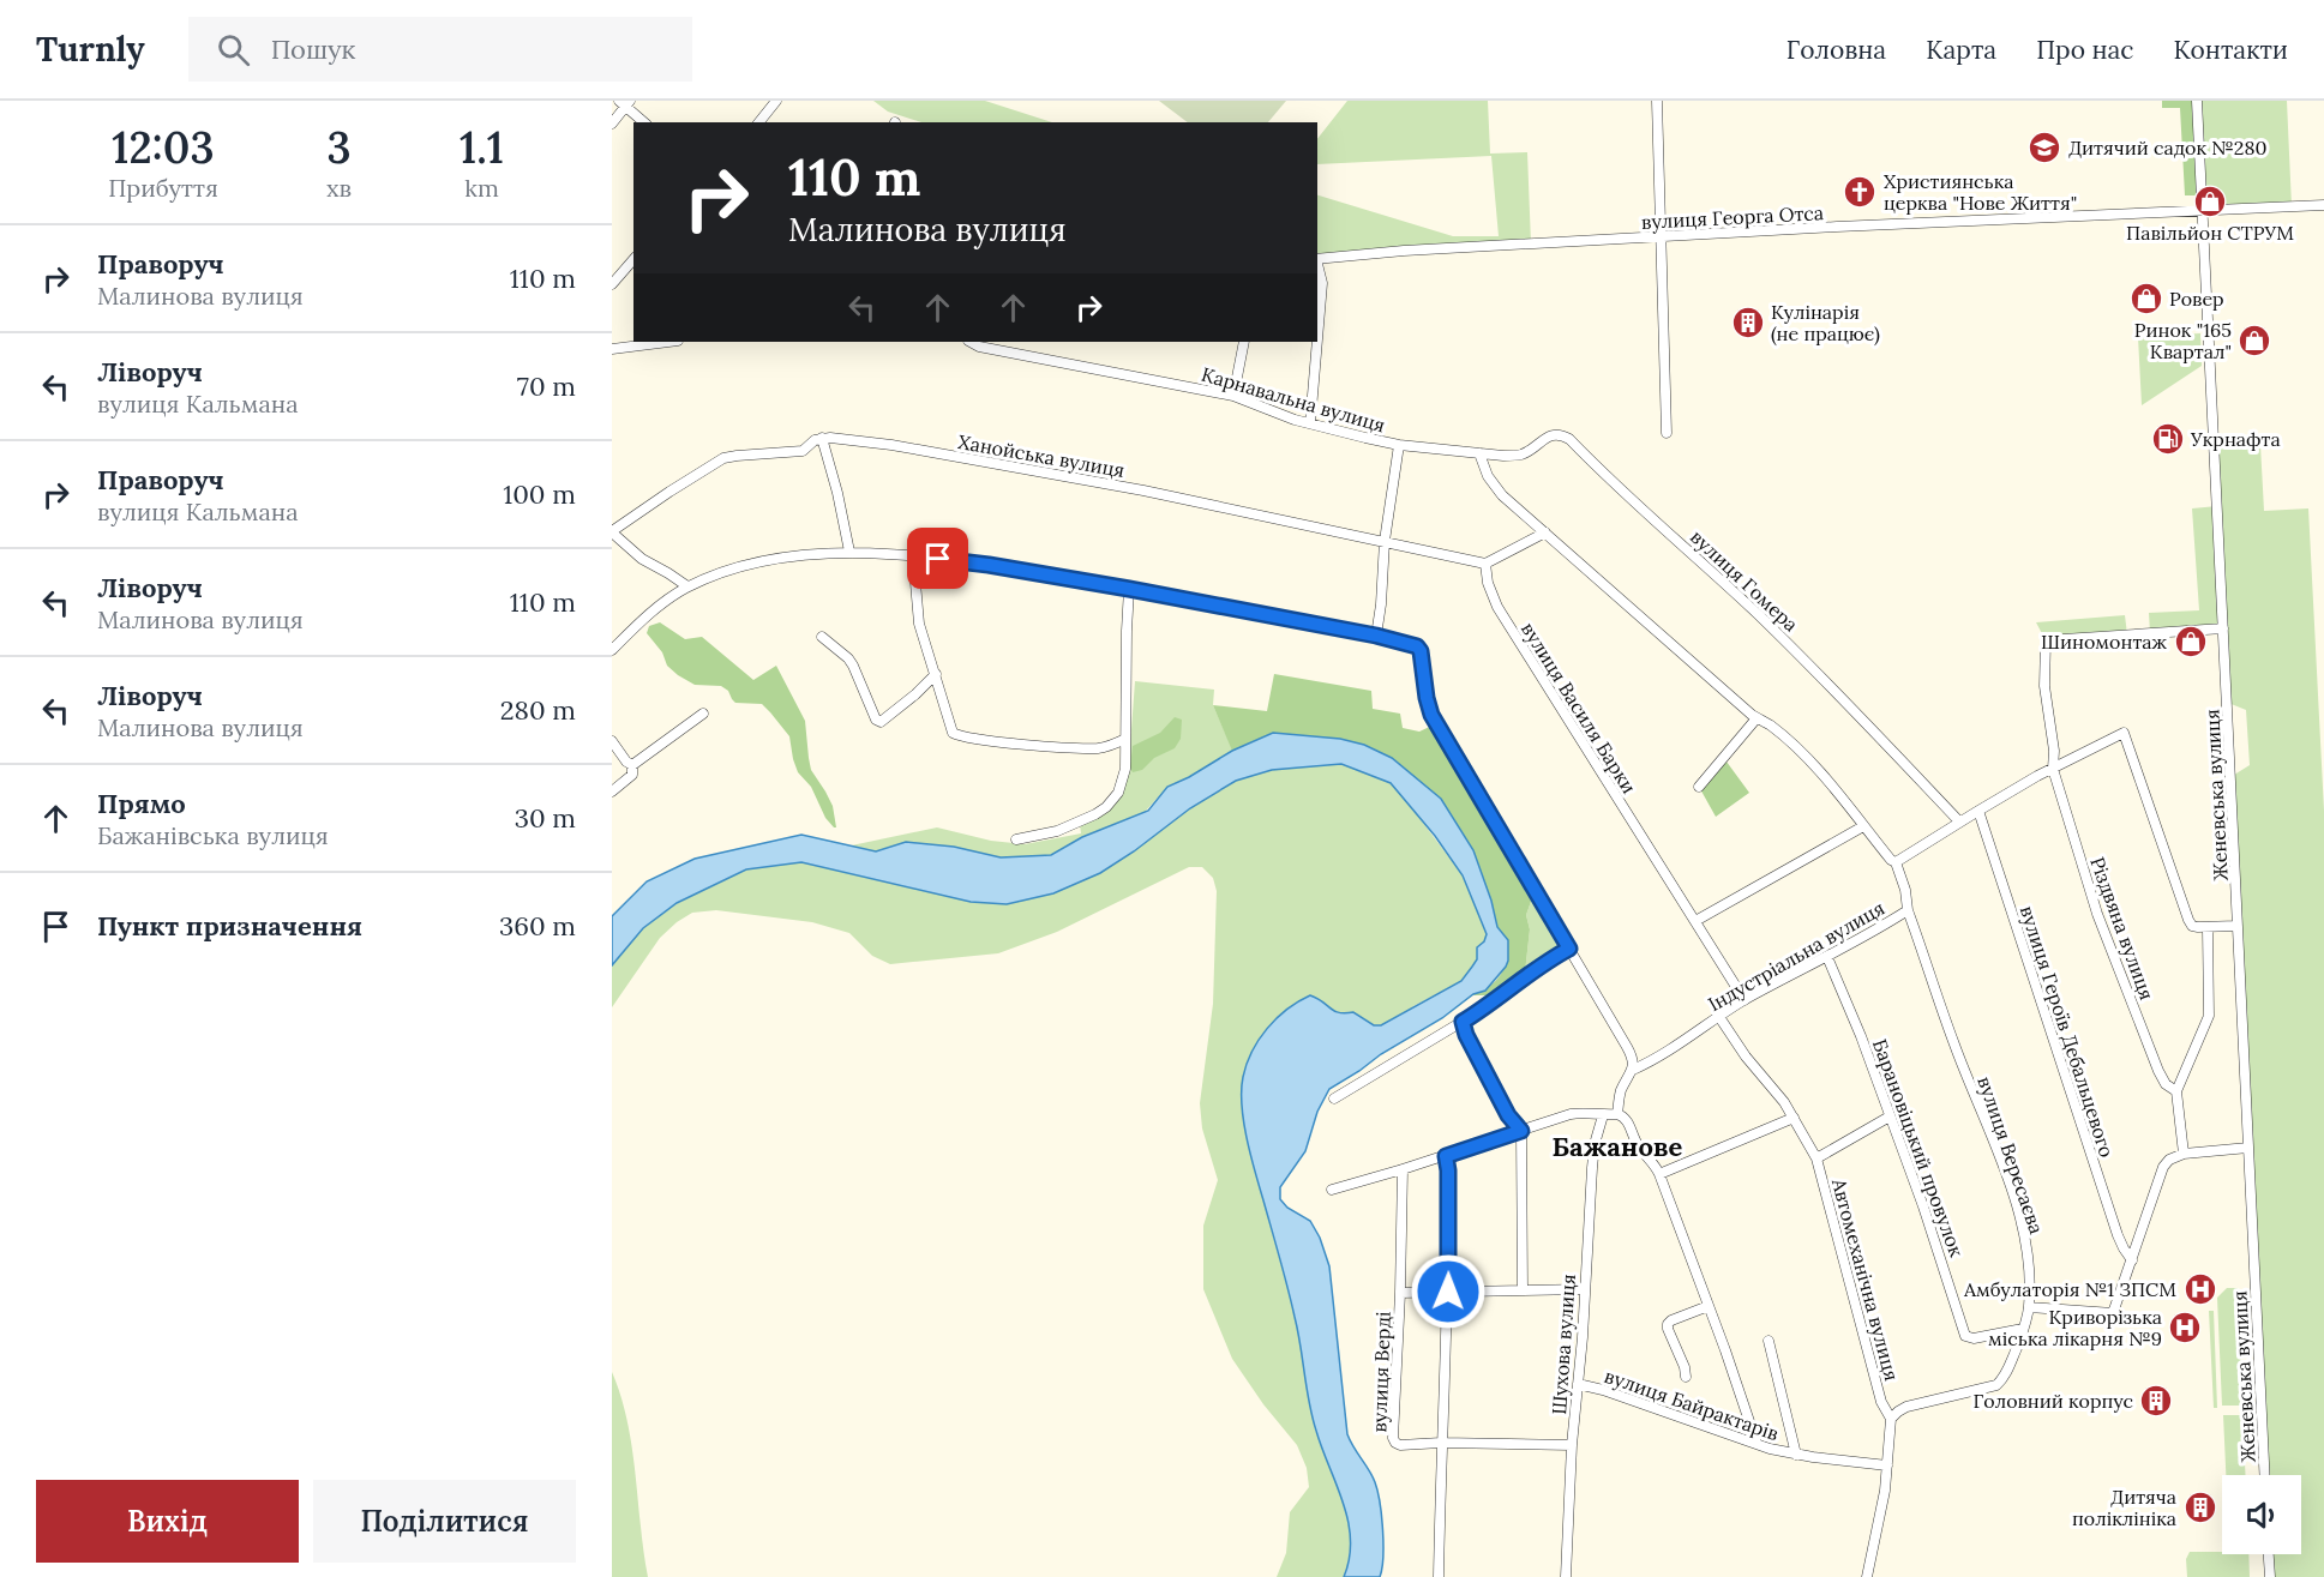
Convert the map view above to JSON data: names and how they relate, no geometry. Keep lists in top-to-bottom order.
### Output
{
  "streets": {
    "street": [
      "вулиця Георга Отса",
      "Карнавальна вулиця",
      "Ханойська вулиця",
      "вулиця Гомера",
      "вулиця Василя Барки",
      "Женевська вулиця",
      "Різдвяна вулиця",
      "Індустріальна вулиця",
      "вулиця Героїв Дебальцевого",
      "Барановіцький провулок",
      "вулиця Вересаєва",
      "Автомеханічна вулиця",
      "Шухова вулиця",
      "вулиця Верді",
      "вулиця Байрактарів"
    ]
  },
  "crossings": [
    ["вулиця Георга Отса", "Женевська вулиця"],
    ["Карнавальна вулиця", "вулиця Гомера"],
    ["Карнавальна вулиця", "Індустріальна вулиця"],
    ["Ханойська вулиця", "вулиця Василя Барки"],
    ["вулиця Гомера", "Індустріальна вулиця"],
    ["вулиця Василя Барки", "Індустріальна вулиця"],
    ["Женевська вулиця", "Різдвяна вулиця"],
    ["Індустріальна вулиця", "Барановіцький провулок"],
    ["Індустріальна вулиця", "вулиця Вересаєва"],
    ["Індустріальна вулиця", "Автомеханічна вулиця"],
    ["Барановіцький провулок", "вулиця Вересаєва"],
    ["вулиця Вересаєва", "Автомеханічна вулиця"],
    ["Автомеханічна вулиця", "вулиця Байрактарів"],
    ["Шухова вулиця", "вулиця Верді"],
    ["Шухова вулиця", "вулиця Байрактарів"]
  ],
  "districts": ["Бажанове"],
  "places": {
    "school or university": ["Дитячий садок №280"],
    "church": ["Християнська церква \"Нове Життя\""],
    "shop": [
      "Павільйон СТРУМ",
      "Ровер",
      "Ринок \"165 Квартал\"",
      "Шиномонтаж"
    ],
    "building": ["Кулінарія (не працює)", "Головний корпус", "Дитяча поліклініка"],
    "fuel station": ["Укрнафта"],
    "hospital": ["Амбулаторія №1 ЗПСМ", "Криворізька міська лікарня №9"]
  },
  "page": {
    "header": "Turnly",
    "search": "Пошук",
    "nav": [
      "Головна",
      "Карта",
      "Про нас",
      "Контакти"
    ],
    "eta": [
      "12:03",
      "Прибуття",
      "3",
      "хв",
      "1.1",
      "km"
    ],
    "turn": ["110 m", "Малинова вулиця"],
    "list": [
      {
        "name": "Праворуч",
        "note": "Малинова вулиця",
        "value": "110 m"
      },
      {
        "name": "Ліворуч",
        "note": "вулиця Кальмана",
        "value": "70 m"
      },
      {
        "name": "Праворуч",
        "note": "вулиця Кальмана",
        "value": "100 m"
      },
      {
        "name": "Ліворуч",
        "note": "Малинова вулиця",
        "value": "110 m"
      },
      {
        "name": "Ліворуч",
        "note": "Малинова вулиця",
        "value": "280 m"
      },
      {
        "name": "Прямо",
        "note": "Бажанівська вулиця",
        "value": "30 m"
      },
      {
        "name": "Пункт призначення",
        "value": "360 m"
      }
    ],
    "buttons": ["Вихід", "Поділитися"]
  }
}
